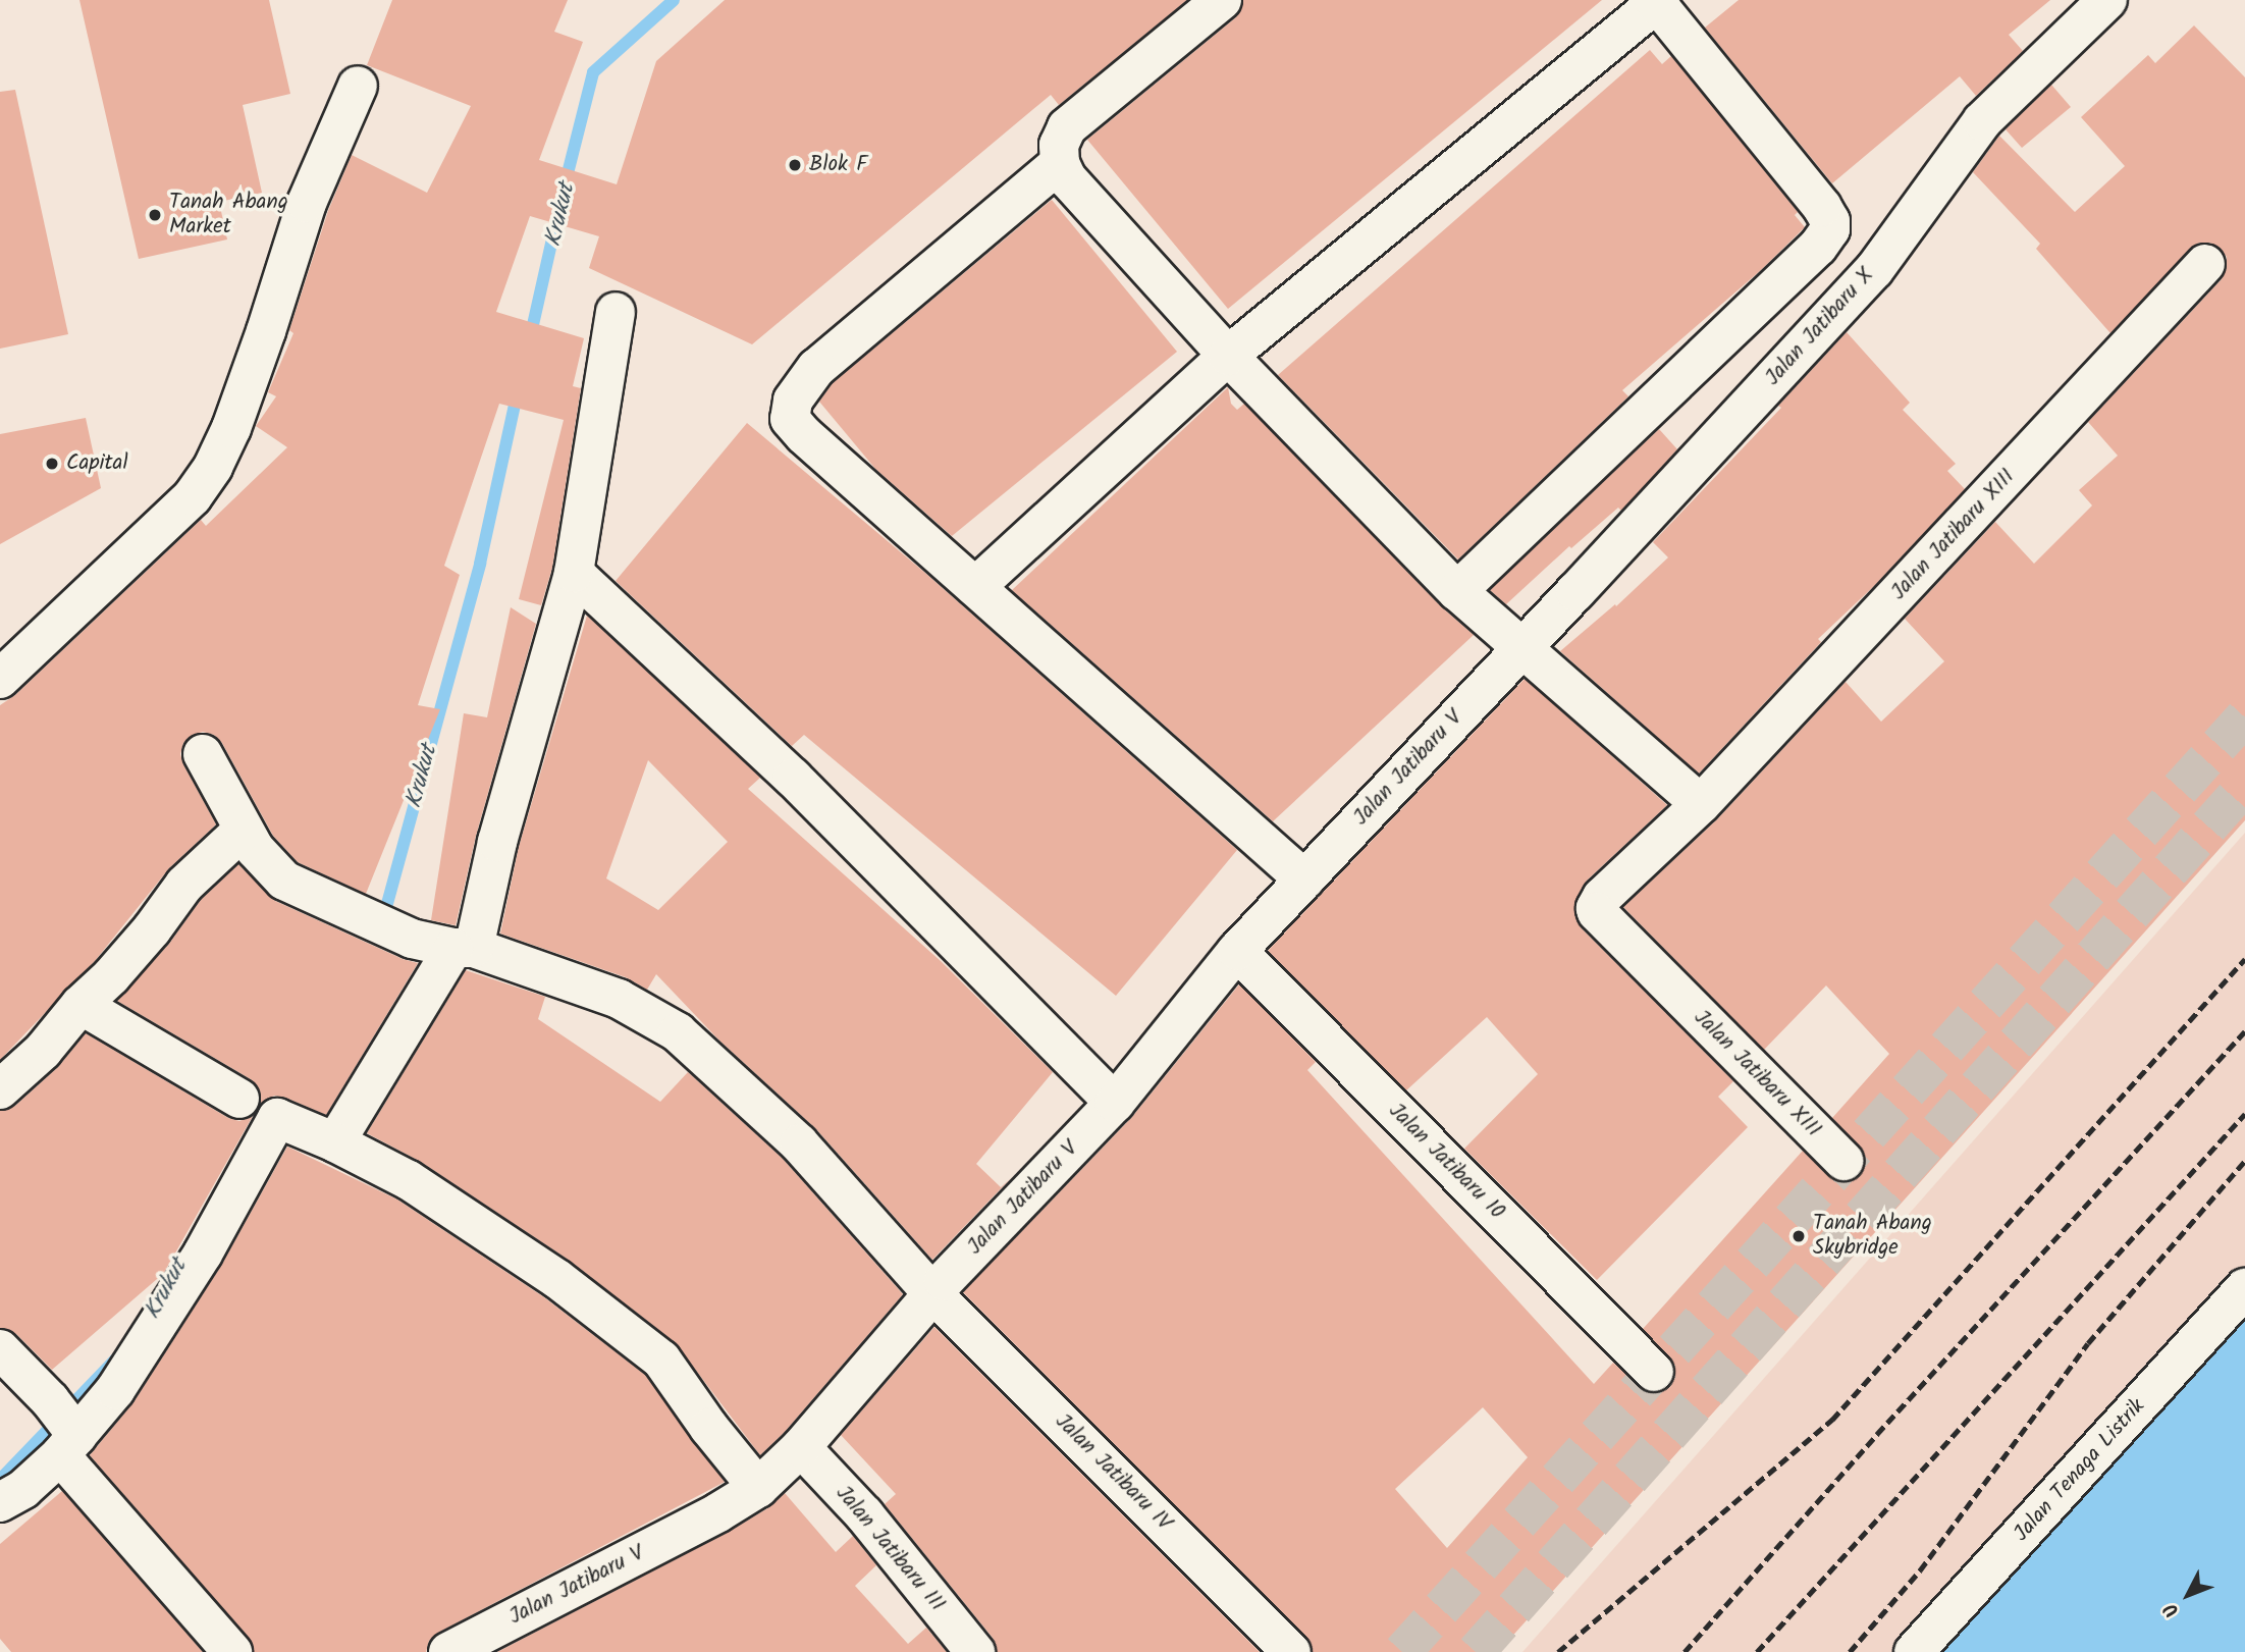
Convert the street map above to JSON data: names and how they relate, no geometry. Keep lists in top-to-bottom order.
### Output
{
  "streets": {
    "street": [
      "Jalan Jatibaru X",
      "Jalan Jatibaru XIII",
      "Jalan Jatibaru V",
      "Jalan Jatibaru 10",
      "Jalan Tenaga Listrik",
      "Jalan Jatibaru IV",
      "Jalan Jatibaru III"
    ]
  },
  "crossings": [
    ["Jalan Jatibaru X", "Jalan Jatibaru V"],
    ["Jalan Jatibaru V", "Jalan Jatibaru 10"],
    ["Jalan Jatibaru V", "Jalan Jatibaru IV"],
    ["Jalan Jatibaru V", "Jalan Jatibaru III"]
  ],
  "water": ["Krukut"],
  "places": [
    "Blok F",
    "Tanah Abang Market",
    "Capital",
    "Tanah Abang Skybridge"
  ],
  "north": "bottom left"
}
